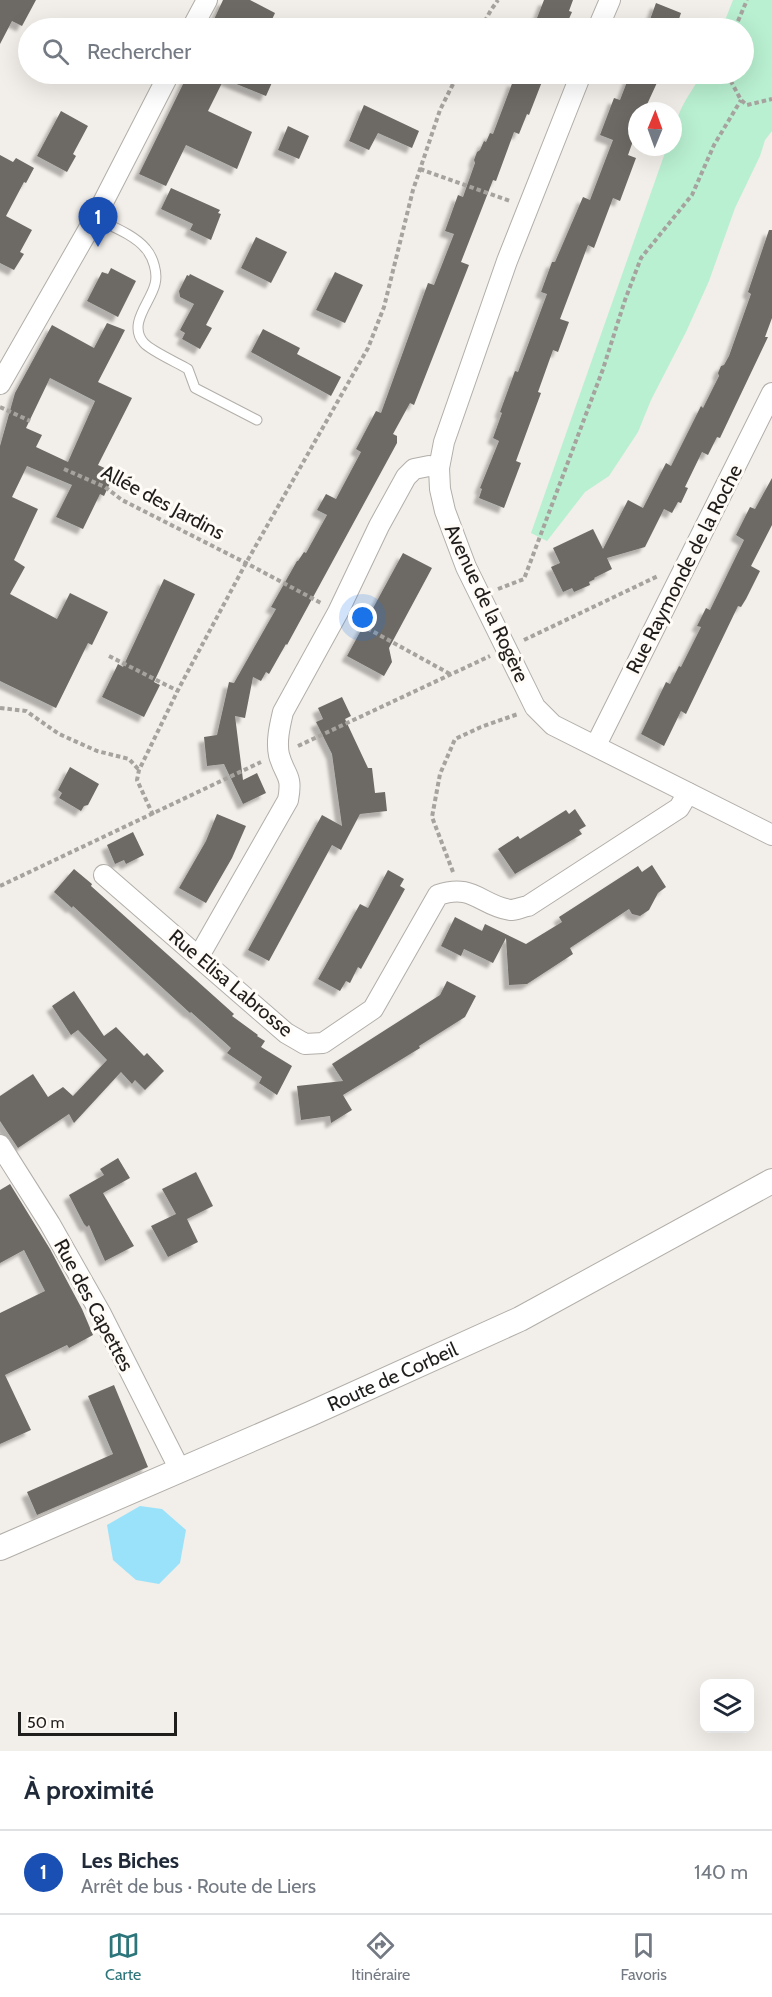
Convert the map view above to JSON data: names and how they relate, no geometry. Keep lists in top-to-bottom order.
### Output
{
  "streets": {
    "street": [
      "Rue Raymonde de la Roche",
      "Avenue de la Rogère",
      "Rue Elisa Labrosse",
      "Rue des Capettes",
      "Route de Corbeil"
    ],
    "path": ["Allée des Jardins"]
  },
  "crossings": [
    ["Rue Raymonde de la Roche", "Avenue de la Rogère"],
    ["Rue des Capettes", "Route de Corbeil"]
  ],
  "scale_bar": "50 m",
  "north": "top",
  "page": {
    "search": "Rechercher",
    "pins": "1",
    "scale": "50 m",
    "heading": "À proximité",
    "list": [
      {
        "mark": "1",
        "name": "Les Biches",
        "note": "Arrêt de bus · Route de Liers",
        "value": "140 m"
      }
    ],
    "nav": ["Carte", "Itinéraire", "Favoris"]
  }
}
